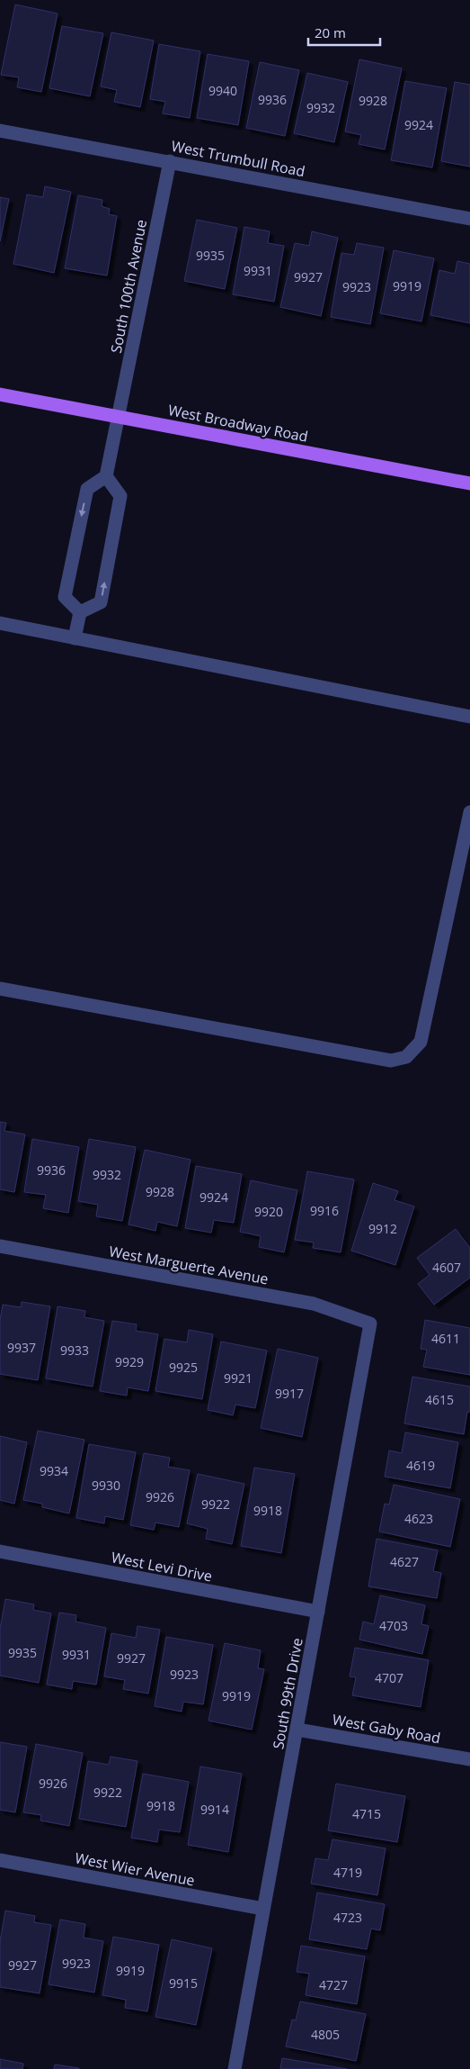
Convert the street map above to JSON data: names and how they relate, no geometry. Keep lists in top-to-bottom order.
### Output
{
  "streets": {
    "main road": ["West Broadway Road"],
    "street": [
      "West Trumbull Road",
      "South 100th Avenue",
      "West Marguerte Avenue",
      "West Levi Drive",
      "South 99th Drive",
      "West Gaby Road",
      "West Wier Avenue"
    ]
  },
  "crossings": [
    ["West Trumbull Road", "South 100th Avenue"],
    ["South 100th Avenue", "West Broadway Road"],
    ["West Marguerte Avenue", "South 99th Drive"],
    ["West Levi Drive", "South 99th Drive"],
    ["South 99th Drive", "West Gaby Road"],
    ["South 99th Drive", "West Wier Avenue"]
  ],
  "house_numbers": [
    "9940",
    "9936",
    "9928",
    "9932",
    "9924",
    "9935",
    "9931",
    "9927",
    "9919",
    "9923",
    "9936",
    "9932",
    "9928",
    "9924",
    "9916",
    "9920",
    "9912",
    "4607",
    "4611",
    "9937",
    "9933",
    "9929",
    "9925",
    "9921",
    "9917",
    "4615",
    "4619",
    "9934",
    "9930",
    "9926",
    "9922",
    "9918",
    "4623",
    "4627",
    "4703",
    "9935",
    "9931",
    "9927",
    "9923",
    "4707",
    "9919",
    "9926",
    "9922",
    "9918",
    "9914",
    "4715",
    "4719",
    "4723",
    "9923",
    "9927",
    "9919",
    "9915",
    "4727",
    "4805"
  ],
  "scale_bar": "20 m"
}
